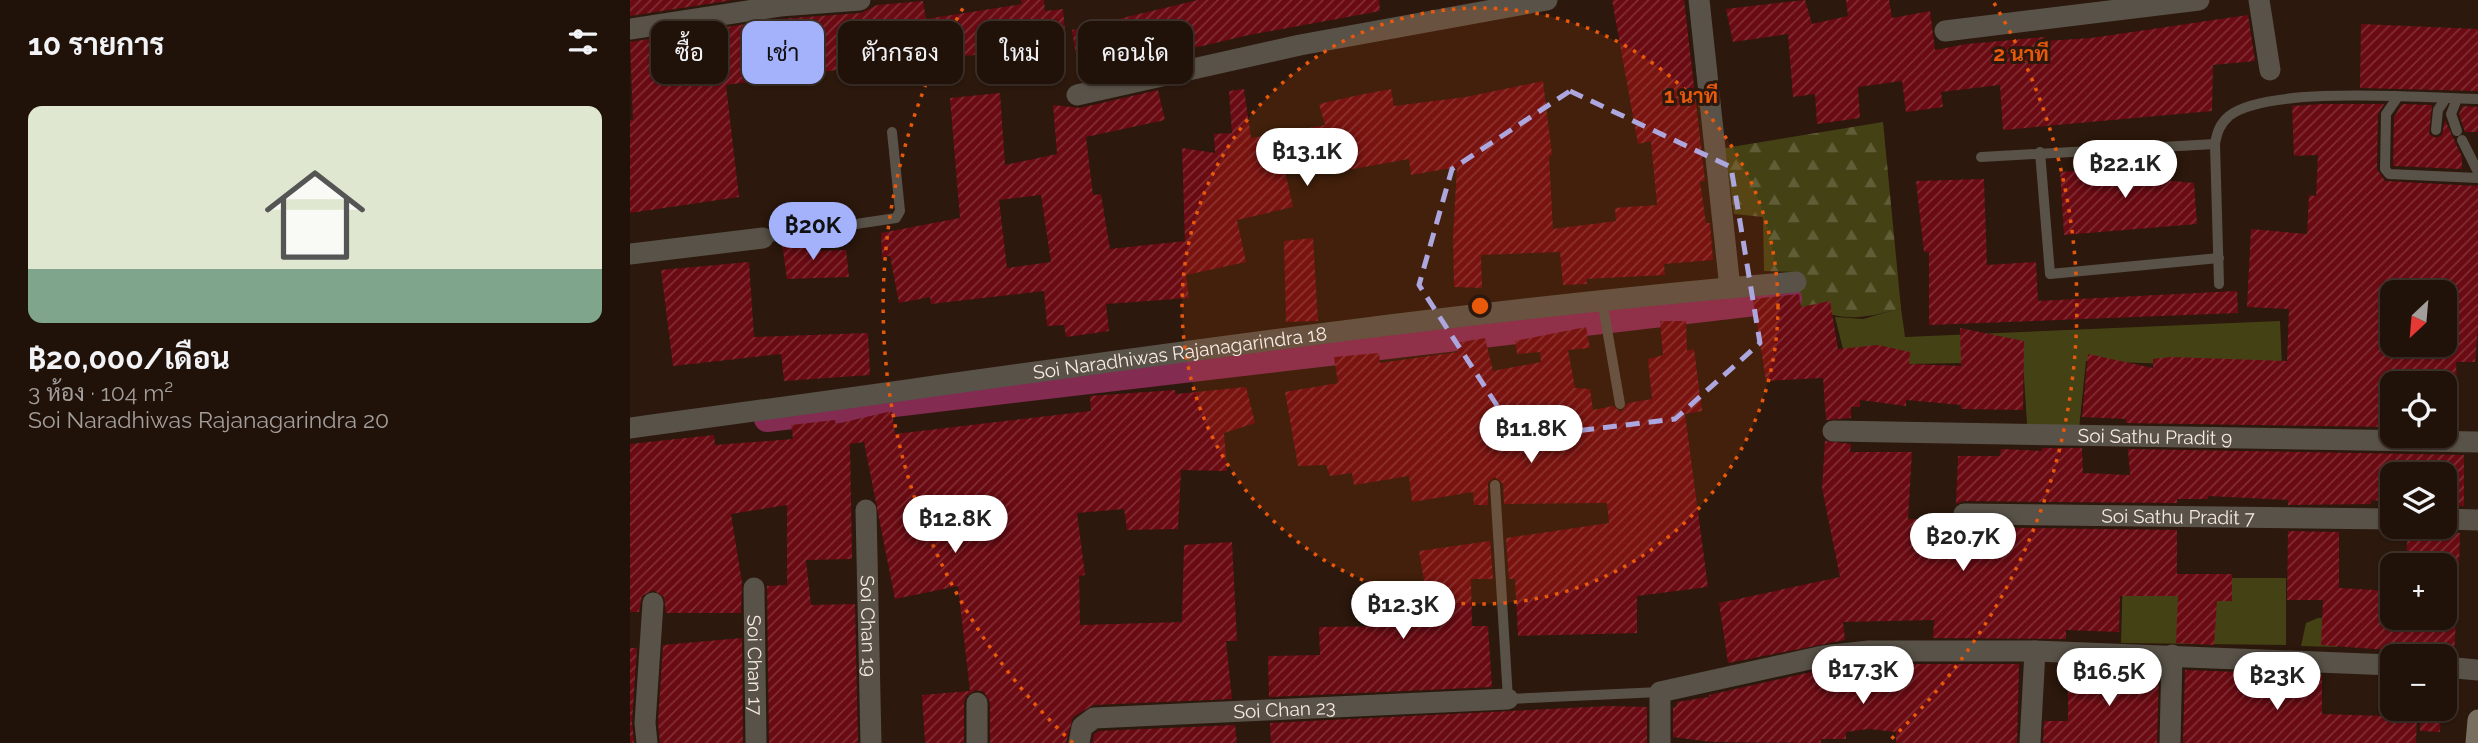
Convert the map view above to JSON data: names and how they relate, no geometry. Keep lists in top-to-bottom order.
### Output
{
  "streets": {
    "street": [
      "Soi Naradhiwas Rajanagarindra 18",
      "Soi Sathu Pradit 9",
      "Soi Sathu Pradit 7",
      "Soi Chan 19",
      "Soi Chan 17",
      "Soi Chan 23"
    ]
  },
  "north": "bottom left",
  "page": {
    "heading": "10 รายการ",
    "chip": [
      "ซื้อ",
      "เช่า",
      "ตัวกรอง",
      "ใหม่",
      "คอนโด"
    ],
    "list": [
      {
        "name": "฿20,000/เดือน",
        "note": "3 ห้อง · 104 m² · Soi Naradhiwas Rajanagarindra 20"
      }
    ],
    "price": [
      "฿13.1K",
      "฿22.1K",
      "฿20K",
      "฿11.8K",
      "฿12.8K",
      "฿20.7K",
      "฿12.3K",
      "฿17.3K",
      "฿16.5K",
      "฿23K"
    ],
    "map_buttons": ["+", "−"]
  },
  "rings": ["2 นาที", "1 นาที"]
}
